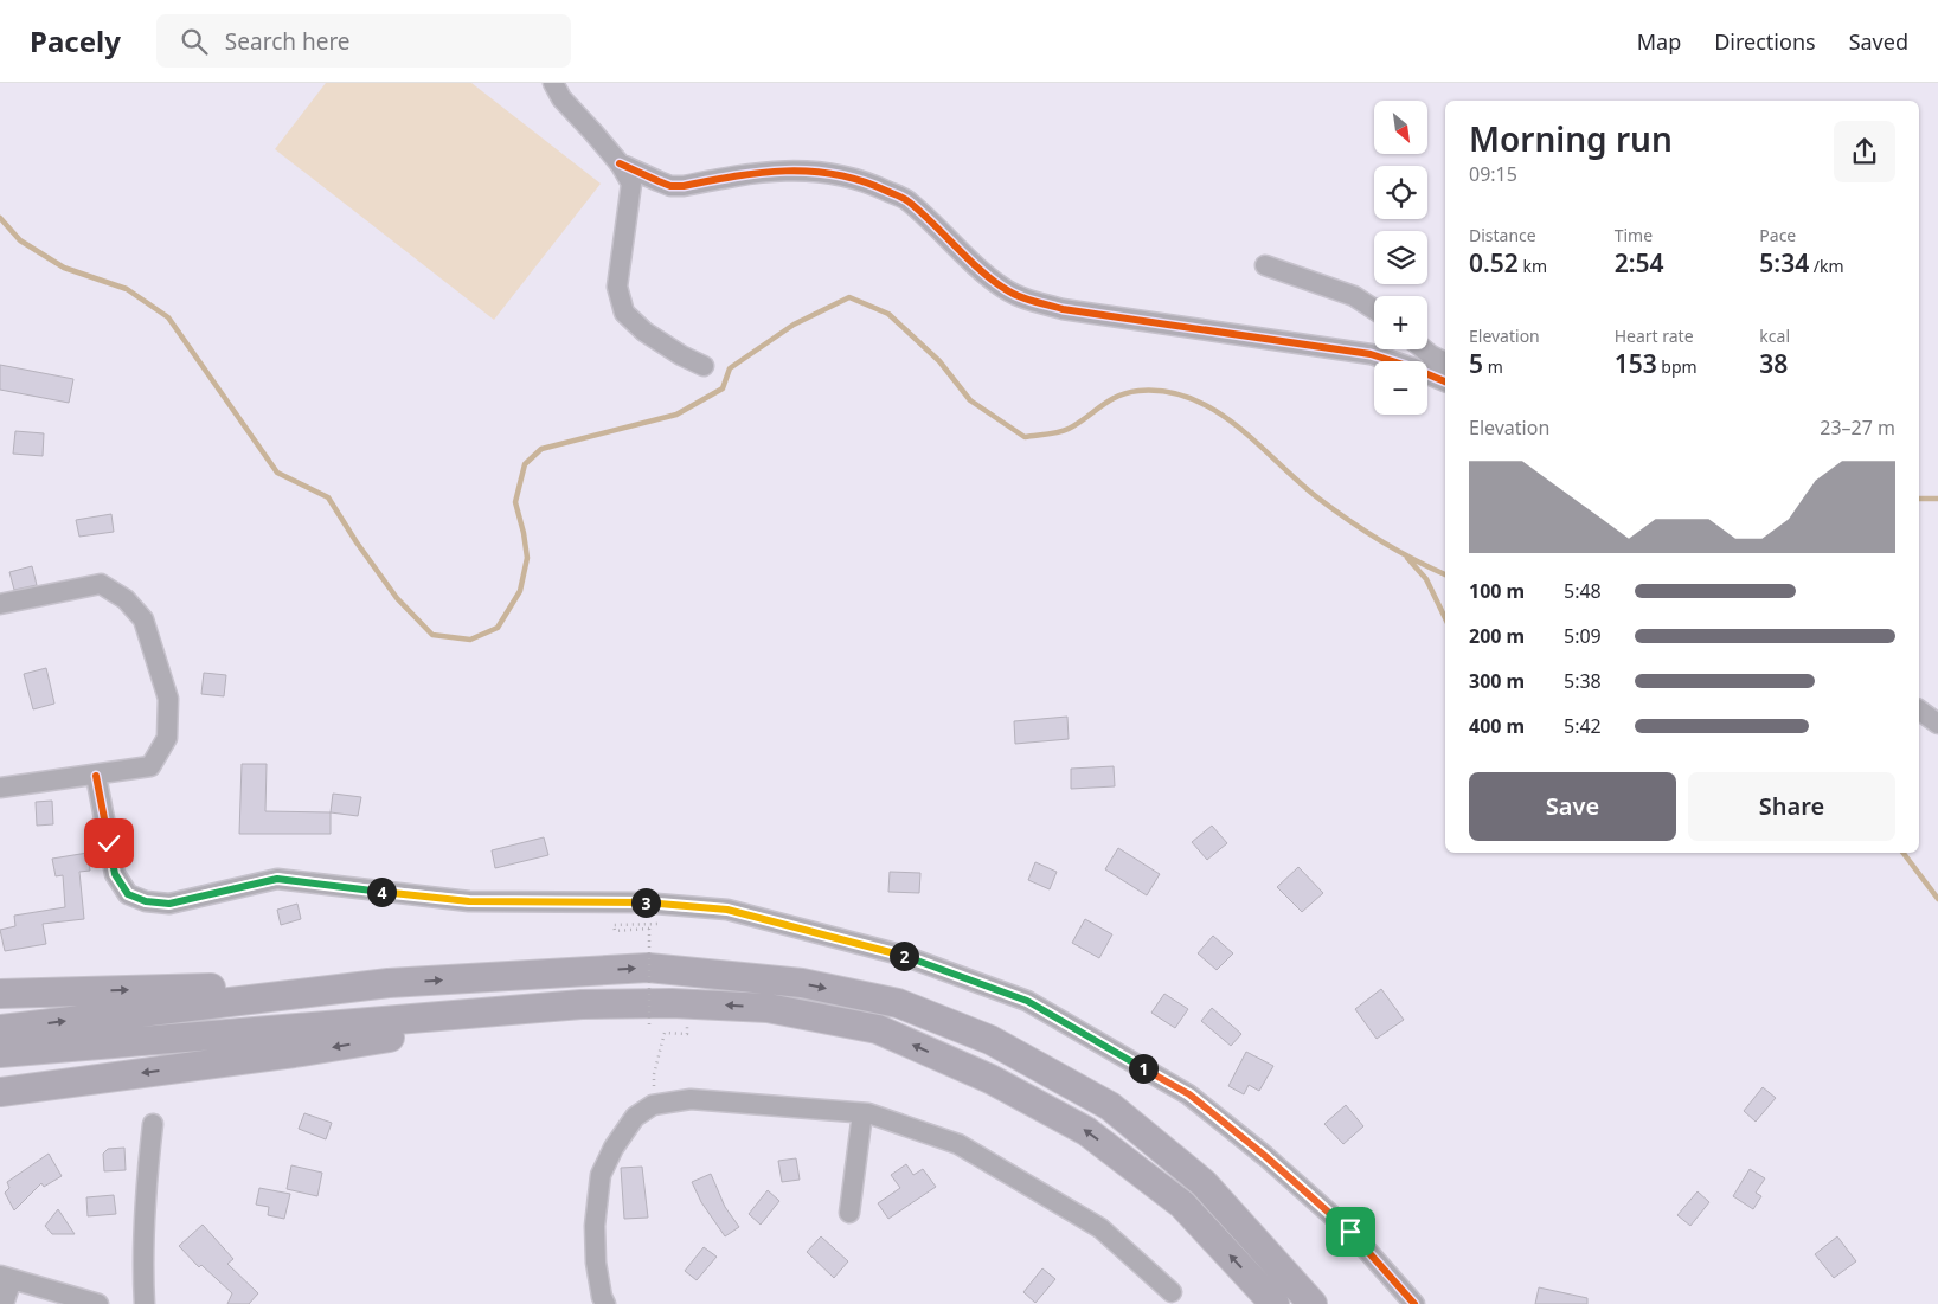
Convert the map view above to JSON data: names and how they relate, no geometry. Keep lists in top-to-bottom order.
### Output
{
  "north": "bottom right",
  "page": {
    "header": "Pacely",
    "search": "Search here",
    "nav": ["Map", "Directions", "Saved"],
    "map_buttons": ["+", "−"],
    "heading": ["Morning run", "09:15"],
    "stats": [
      ["Distance", "0.52 km"],
      ["Time", "2:54"],
      ["Pace", "5:34 /km"],
      ["Elevation", "5 m"],
      ["Heart rate", "153 bpm"],
      ["kcal", "38"]
    ],
    "chart": ["Elevation", "23–27 m"],
    "list": [
      {
        "name": "100 m",
        "note": "5:48"
      },
      {
        "name": "200 m",
        "note": "5:09"
      },
      {
        "name": "300 m",
        "note": "5:38"
      },
      {
        "name": "400 m",
        "note": "5:42"
      }
    ],
    "buttons": ["Save", "Share"],
    "pins": [
      "4",
      "3",
      "2",
      "1"
    ]
  }
}
